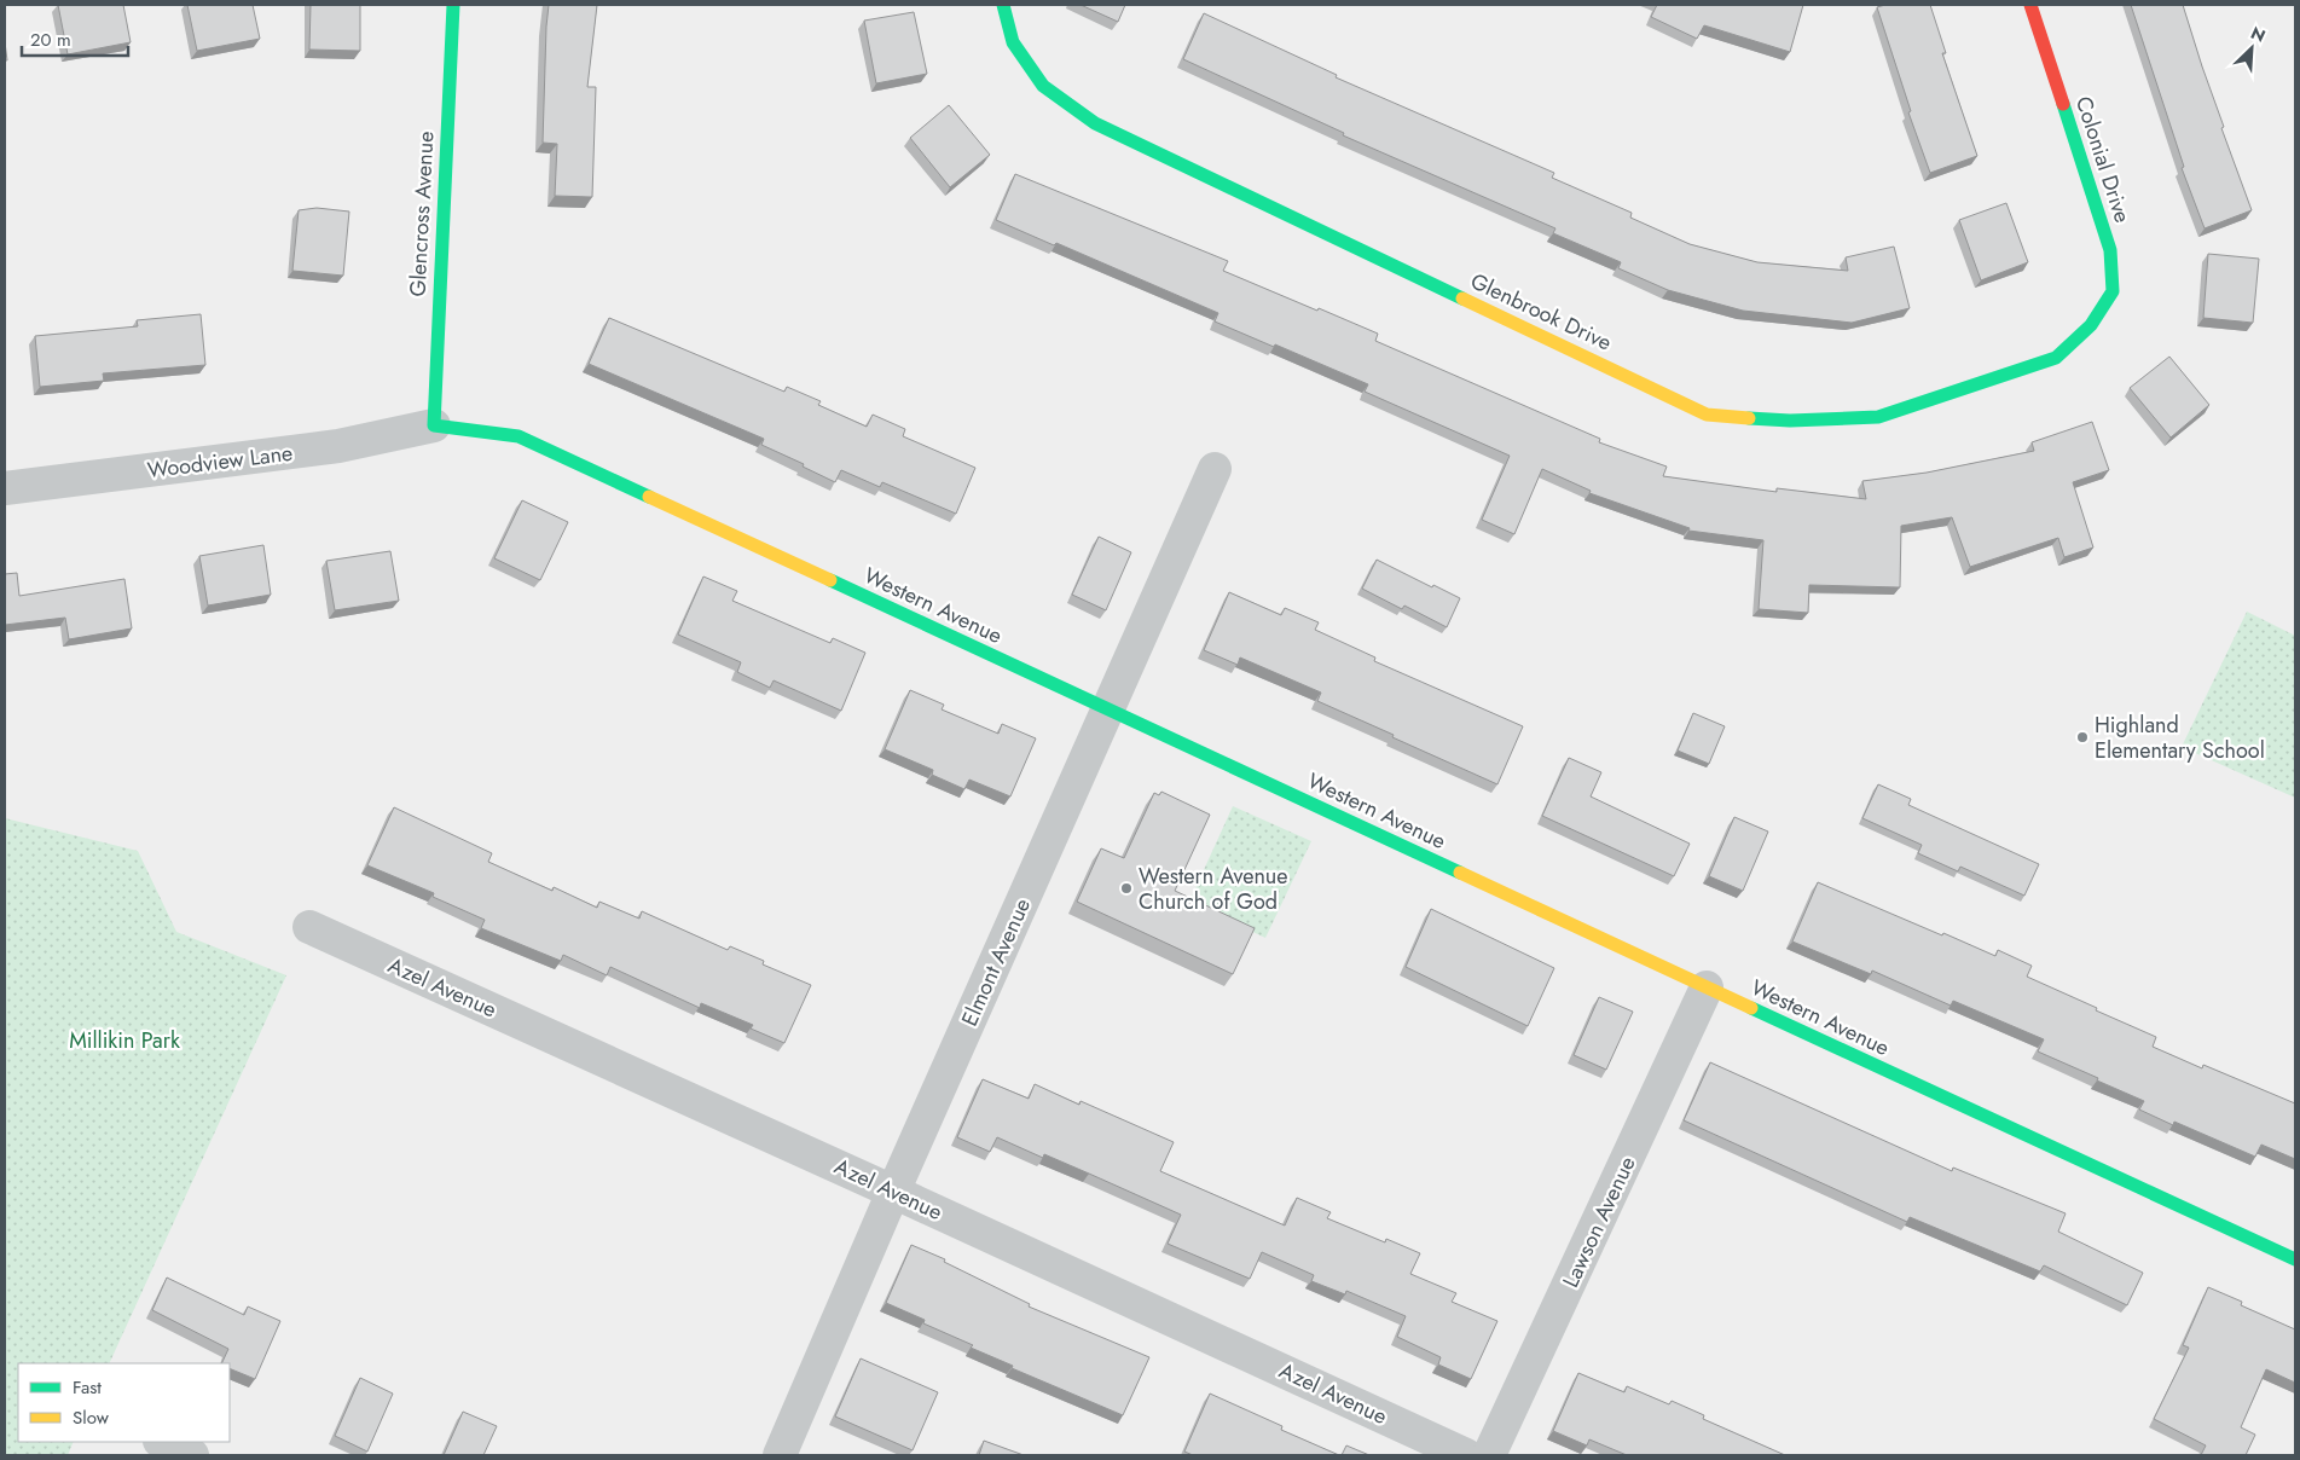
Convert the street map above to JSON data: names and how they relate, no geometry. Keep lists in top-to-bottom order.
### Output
{
  "streets": {
    "street": [
      "Colonial Drive",
      "Glencross Avenue",
      "Glenbrook Drive",
      "Woodview Lane",
      "Western Avenue",
      "Elmont Avenue",
      "Azel Avenue",
      "Lawson Avenue"
    ]
  },
  "crossings": [
    ["Colonial Drive", "Glenbrook Drive"],
    ["Glencross Avenue", "Woodview Lane"],
    ["Glencross Avenue", "Western Avenue"],
    ["Woodview Lane", "Western Avenue"],
    ["Western Avenue", "Elmont Avenue"],
    ["Western Avenue", "Lawson Avenue"],
    ["Elmont Avenue", "Azel Avenue"]
  ],
  "parks": ["Millikin Park"],
  "places": ["Highland Elementary School", "Western Avenue Church of God"],
  "legend": ["Fast", "Slow"],
  "scale_bar": "20 m",
  "north": "top right"
}
